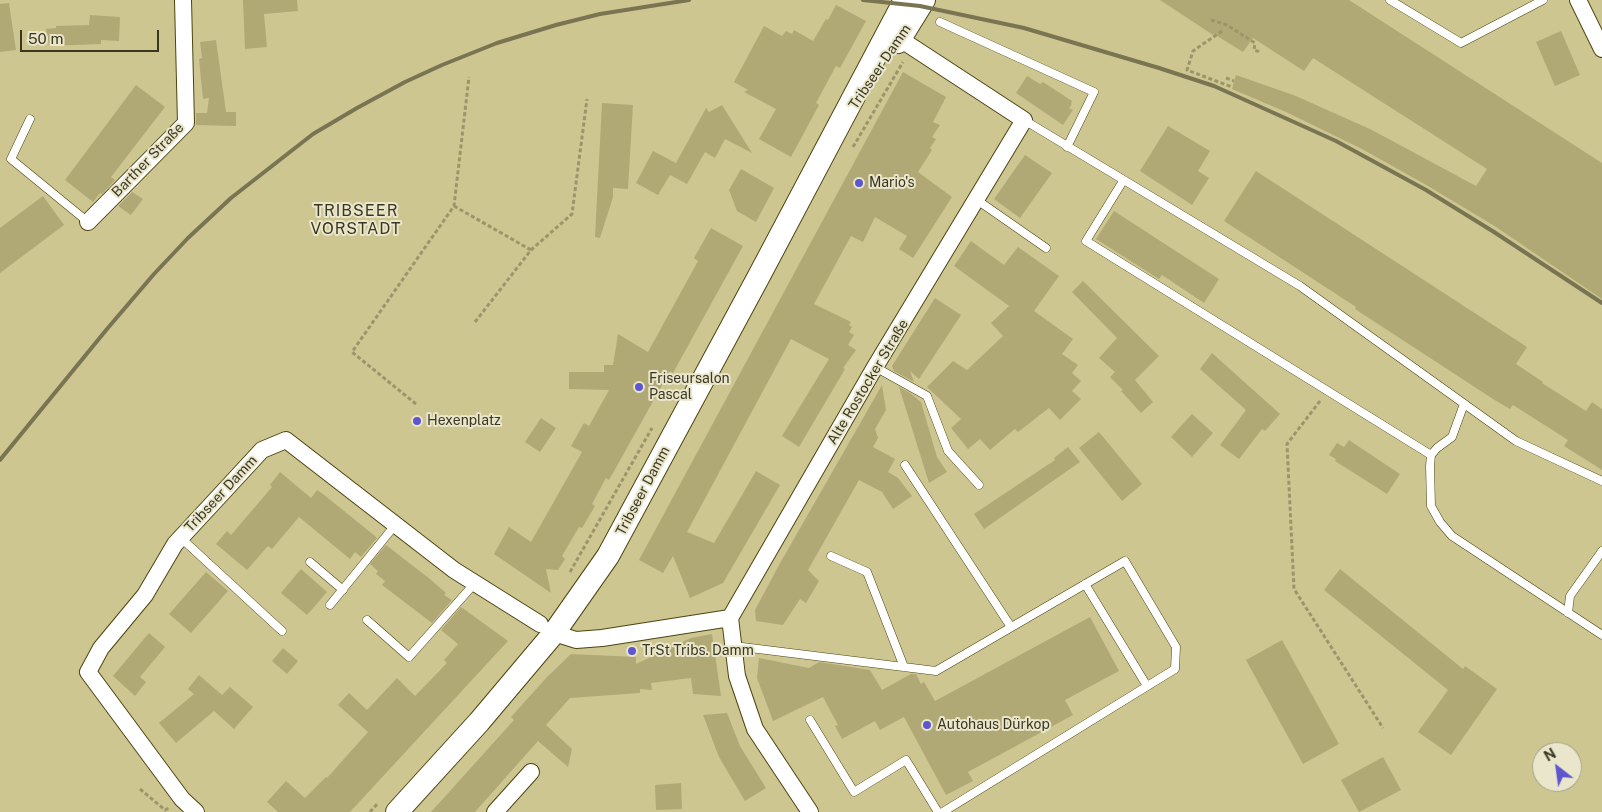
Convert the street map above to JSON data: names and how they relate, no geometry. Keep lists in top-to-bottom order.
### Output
{
  "streets": {
    "main road": ["Tribseer Damm"],
    "street": ["Barther Straße", "Alte Rostocker Straße"]
  },
  "districts": ["TRIBSEER VORSTADT"],
  "places": [
    "Mario's",
    "Friseursalon Pascal",
    "Hexenplatz",
    "TrSt Tribs. Damm",
    "Autohaus Dürkop"
  ],
  "scale_bar": "50 m",
  "north": "top left"
}
